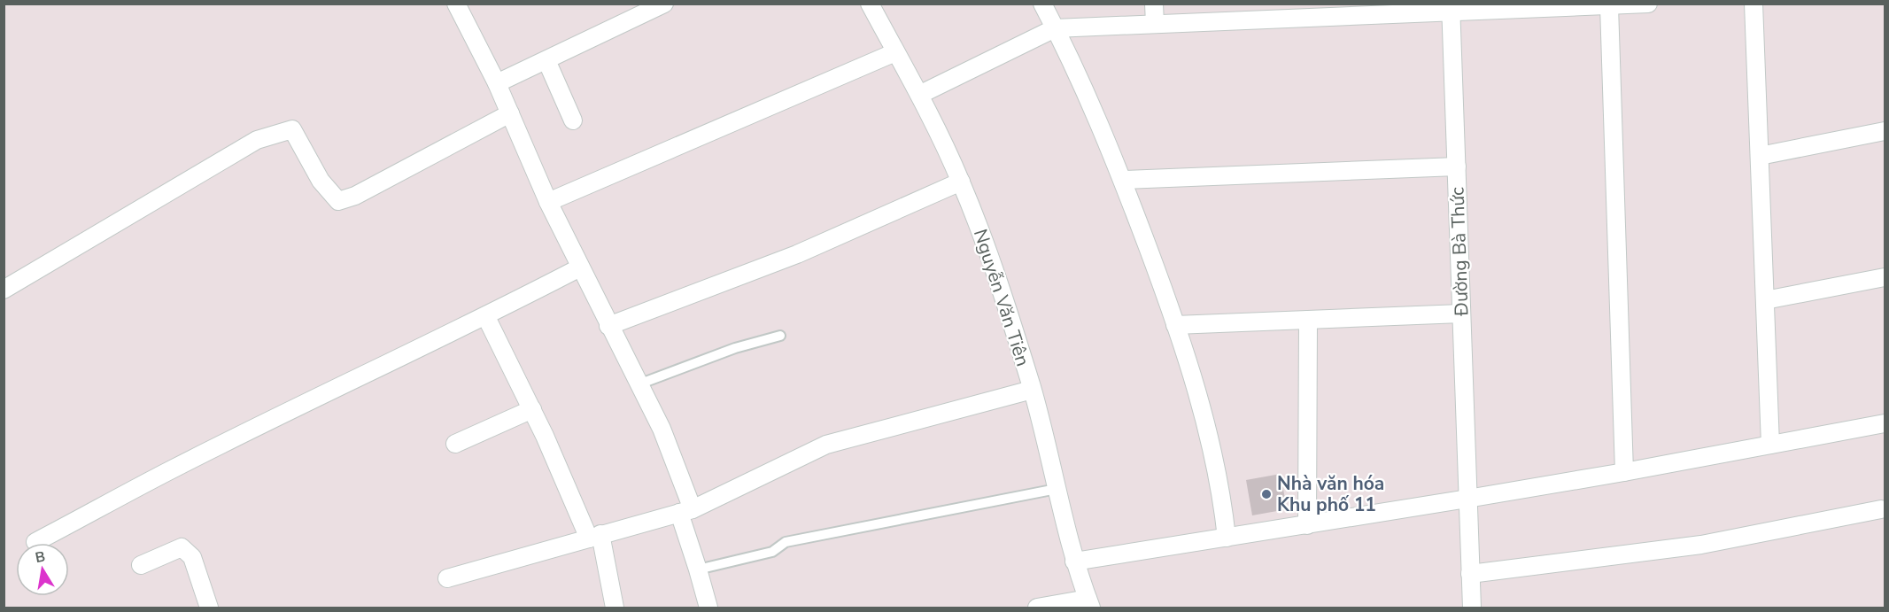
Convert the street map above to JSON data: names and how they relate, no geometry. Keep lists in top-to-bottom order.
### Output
{
  "streets": {
    "street": ["Đường Bà Thức", "Nguyễn Văn Tiên"]
  },
  "places": ["Nhà văn hóa Khu phố 11"],
  "north": "top"
}
